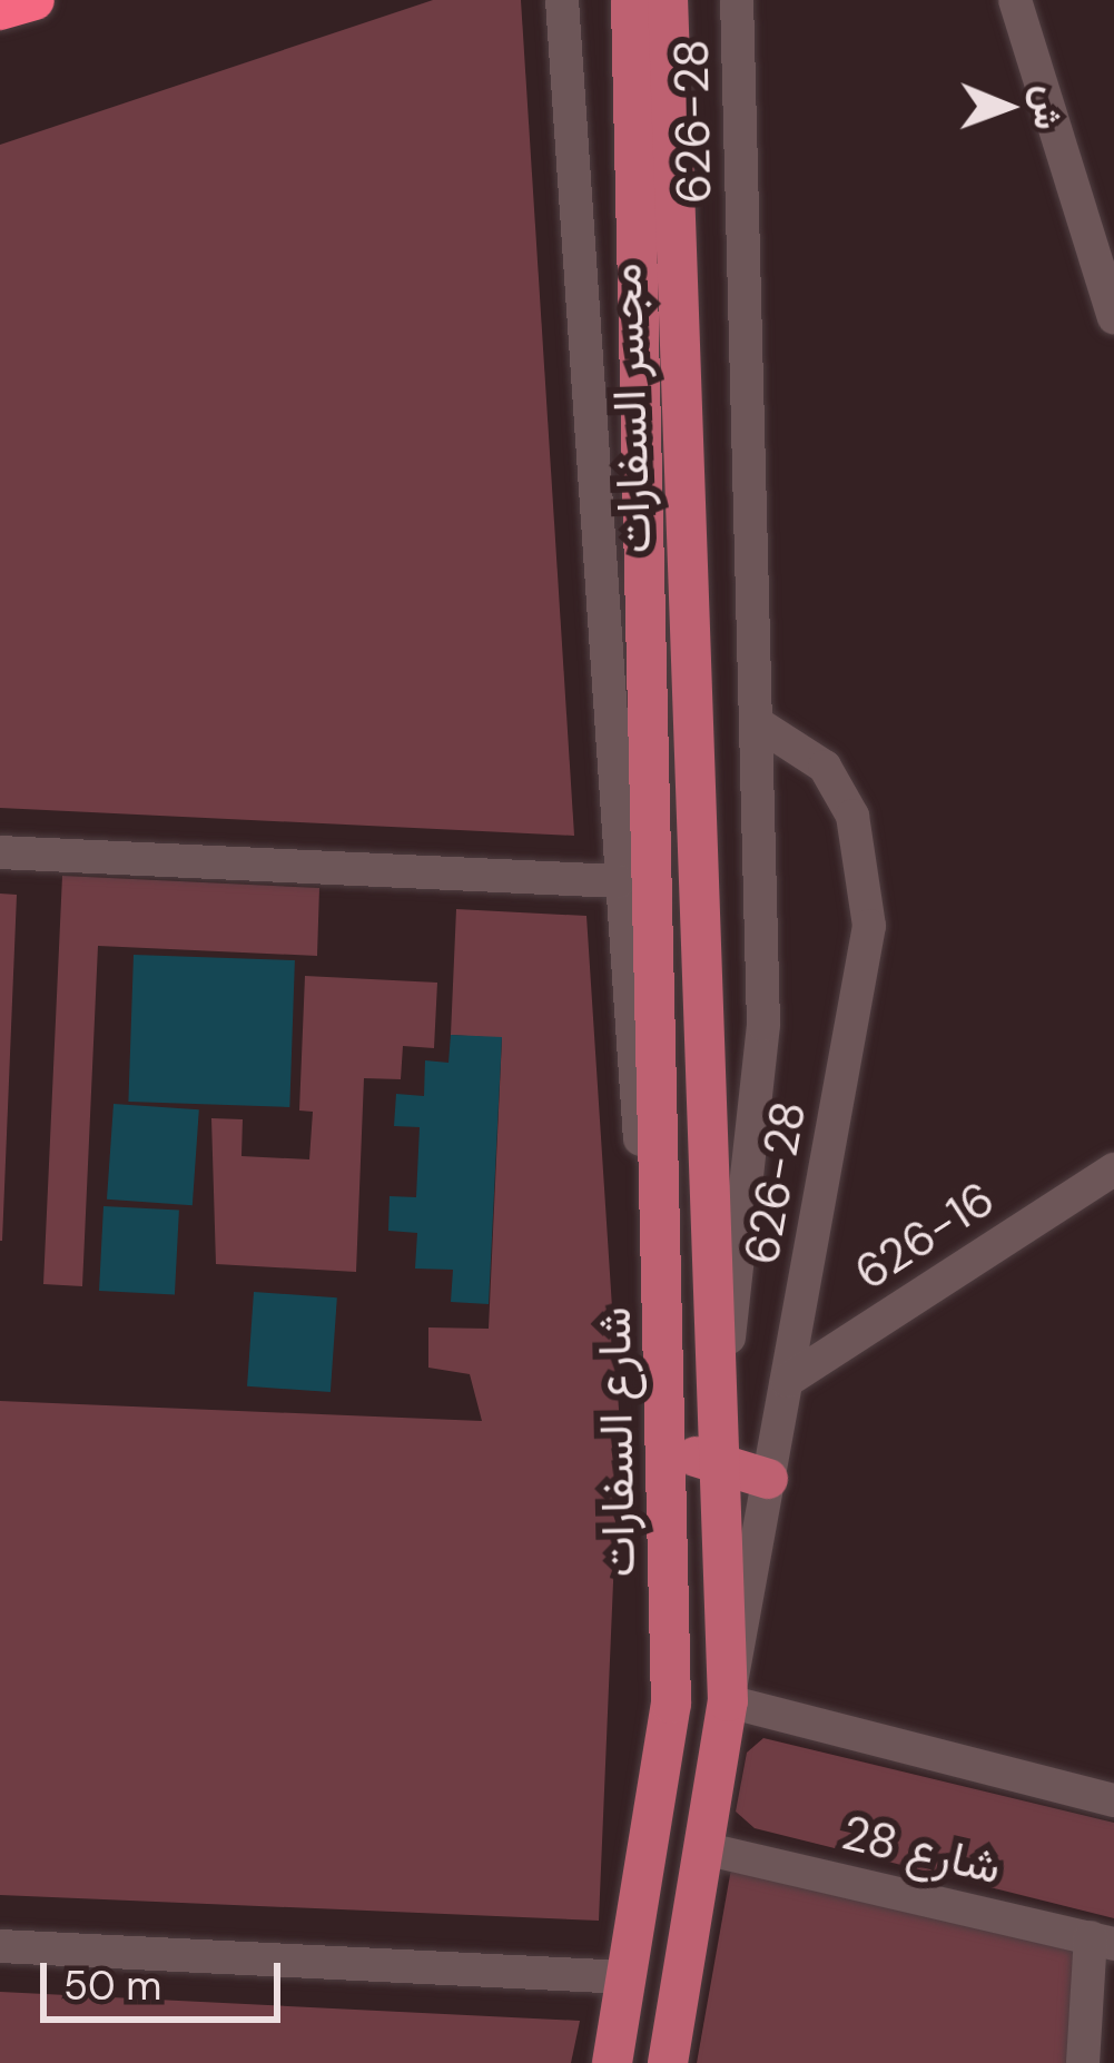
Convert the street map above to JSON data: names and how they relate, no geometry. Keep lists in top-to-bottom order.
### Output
{
  "streets": {
    "main road": ["مجسر السفارات", "شارع السفارات"],
    "street": ["626-28", "626-16", "شارع 28"]
  },
  "crossings": [
    ["626-28", "626-16"],
    ["626-28", "شارع 28"],
    ["مجسر السفارات", "شارع السفارات"]
  ],
  "scale_bar": "50 m",
  "north": "right"
}
